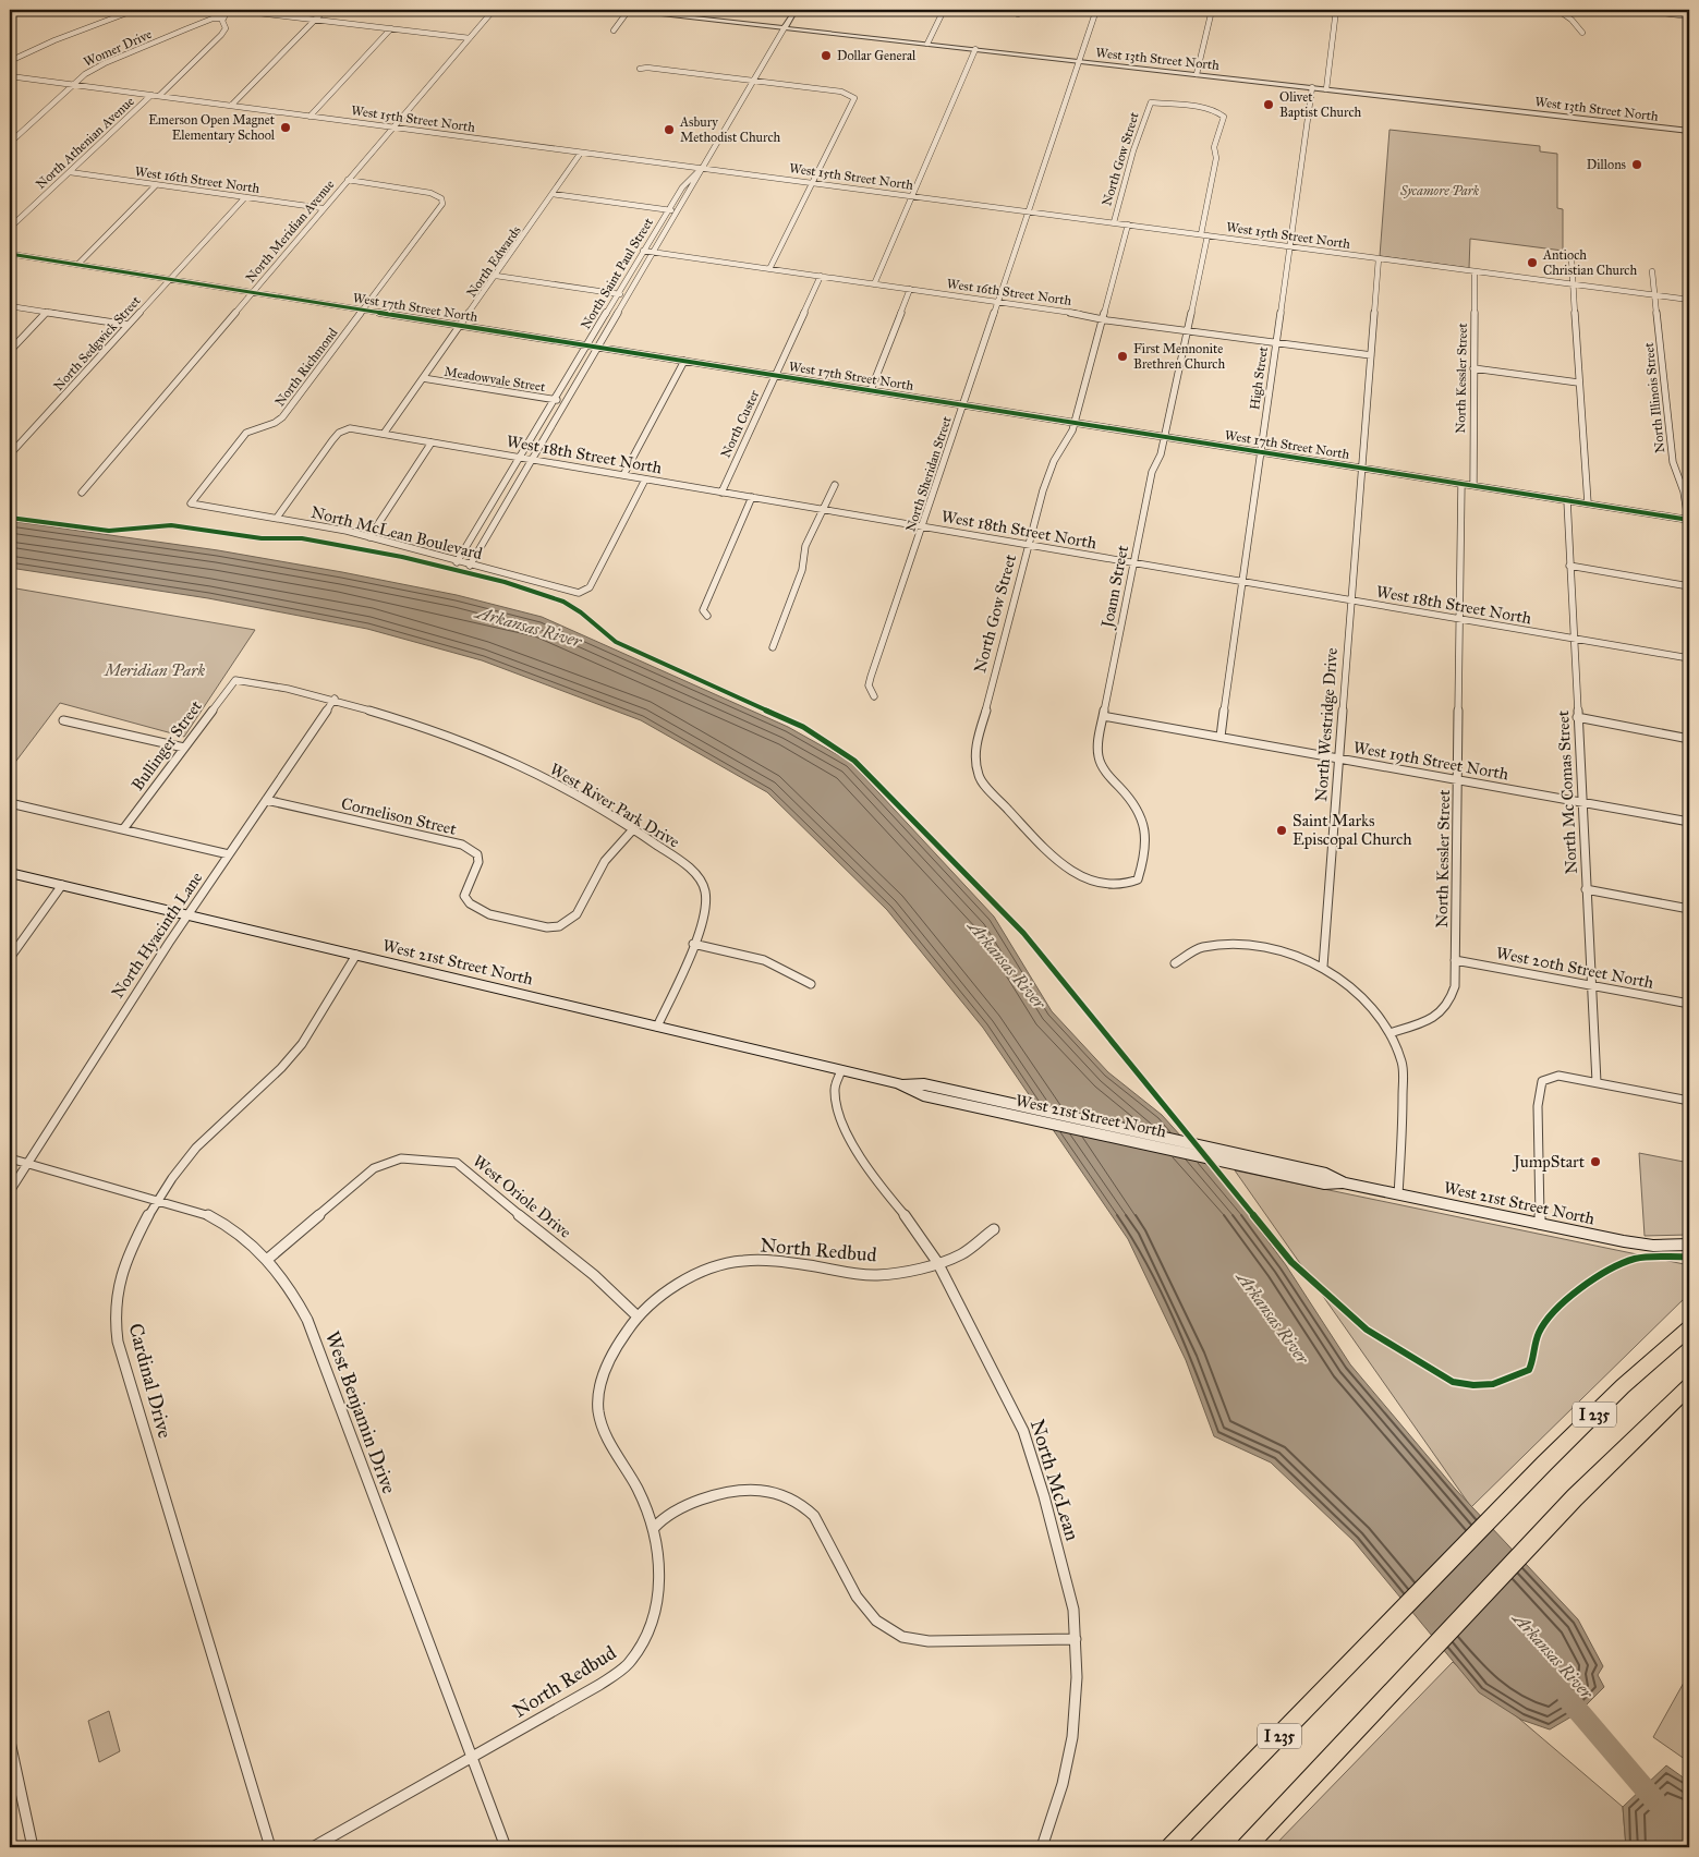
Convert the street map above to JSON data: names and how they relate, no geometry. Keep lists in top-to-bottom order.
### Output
{
  "streets": {
    "highway": ["I 235"],
    "main road": ["West 21st Street North"],
    "street": [
      "Womer Drive",
      "West 13th Street North",
      "West 15th Street North",
      "North Athenian Avenue",
      "North Gow Street",
      "West 16th Street North",
      "North Meridian Avenue",
      "North Edwards",
      "North Saint Paul Street",
      "West 17th Street North",
      "North Sedgwick Street",
      "North Richmond",
      "High Street",
      "North Kessler Street",
      "Meadowvale Street",
      "North Illinois Street",
      "North Custer",
      "West 18th Street North",
      "North Sheridan Street",
      "North McLean Boulevard",
      "Joann Street",
      "North Westridge Drive",
      "Bullinger Street",
      "West 19th Street North",
      "North Mc Comas Street",
      "West River Park Drive",
      "Cornelison Street",
      "North Hyacinth Lane",
      "West 20th Street North",
      "West Oriole Drive",
      "North Redbud",
      "Cardinal Drive",
      "West Benjamin Drive",
      "North McLean"
    ]
  },
  "crossings": [
    ["Womer Drive", "West 15th Street North"],
    ["Womer Drive", "North Athenian Avenue"],
    ["West 13th Street North", "North Saint Paul Street"],
    ["West 13th Street North", "High Street"],
    ["West 13th Street North", "North Sheridan Street"],
    ["West 15th Street North", "North Athenian Avenue"],
    ["West 15th Street North", "North Gow Street"],
    ["West 15th Street North", "North Meridian Avenue"],
    ["West 15th Street North", "North Edwards"],
    ["West 15th Street North", "North Saint Paul Street"],
    ["West 15th Street North", "High Street"],
    ["West 15th Street North", "North Kessler Street"],
    ["West 15th Street North", "North Illinois Street"],
    ["West 15th Street North", "North Sheridan Street"],
    ["West 15th Street North", "Joann Street"],
    ["West 15th Street North", "North Westridge Drive"],
    ["North Athenian Avenue", "West 16th Street North"],
    ["North Gow Street", "West 16th Street North"],
    ["North Gow Street", "West 17th Street North"],
    ["North Gow Street", "West 18th Street North"],
    ["North Gow Street", "Joann Street"],
    ["West 16th Street North", "North Meridian Avenue"],
    ["West 16th Street North", "North Saint Paul Street"],
    ["West 16th Street North", "North Sedgwick Street"],
    ["West 16th Street North", "High Street"],
    ["West 16th Street North", "North Custer"],
    ["West 16th Street North", "North Sheridan Street"],
    ["West 16th Street North", "Joann Street"],
    ["West 16th Street North", "North Westridge Drive"],
    ["North Meridian Avenue", "West 17th Street North"],
    ["North Meridian Avenue", "North Richmond"],
    ["North Edwards", "West 17th Street North"],
    ["North Edwards", "Meadowvale Street"],
    ["North Edwards", "West 18th Street North"],
    ["North Saint Paul Street", "West 17th Street North"],
    ["North Saint Paul Street", "Meadowvale Street"],
    ["North Saint Paul Street", "West 18th Street North"],
    ["North Saint Paul Street", "North McLean Boulevard"],
    ["West 17th Street North", "North Sedgwick Street"],
    ["West 17th Street North", "North Richmond"],
    ["West 17th Street North", "High Street"],
    ["West 17th Street North", "North Kessler Street"],
    ["West 17th Street North", "North Illinois Street"],
    ["West 17th Street North", "North Custer"],
    ["West 17th Street North", "North Sheridan Street"],
    ["West 17th Street North", "Joann Street"],
    ["West 17th Street North", "North Westridge Drive"],
    ["West 17th Street North", "North Mc Comas Street"],
    ["North Richmond", "North McLean Boulevard"],
    ["High Street", "West 18th Street North"],
    ["High Street", "West 19th Street North"],
    ["North Kessler Street", "West 18th Street North"],
    ["North Kessler Street", "West 19th Street North"],
    ["North Kessler Street", "West 20th Street North"],
    ["North Custer", "West 18th Street North"],
    ["West 18th Street North", "North Sheridan Street"],
    ["West 18th Street North", "North McLean Boulevard"],
    ["West 18th Street North", "Joann Street"],
    ["West 18th Street North", "North Westridge Drive"],
    ["West 18th Street North", "North Mc Comas Street"],
    ["Joann Street", "West 19th Street North"],
    ["North Westridge Drive", "West 19th Street North"],
    ["Bullinger Street", "West River Park Drive"],
    ["West 19th Street North", "North Mc Comas Street"],
    ["North Mc Comas Street", "West 20th Street North"],
    ["West River Park Drive", "Cornelison Street"],
    ["West River Park Drive", "North Hyacinth Lane"],
    ["West River Park Drive", "West 21st Street North"],
    ["Cornelison Street", "North Hyacinth Lane"],
    ["North Hyacinth Lane", "West 21st Street North"],
    ["North Hyacinth Lane", "West Benjamin Drive"],
    ["West 21st Street North", "Cardinal Drive"],
    ["West 21st Street North", "North McLean"],
    ["West Oriole Drive", "North Redbud"],
    ["West Oriole Drive", "West Benjamin Drive"],
    ["North Redbud", "West Benjamin Drive"],
    ["North Redbud", "North McLean"],
    ["Cardinal Drive", "West Benjamin Drive"]
  ],
  "water": ["Arkansas River"],
  "parks": ["Sycamore Park", "Meridian Park"],
  "places": [
    "Dollar General",
    "Olivet Baptist Church",
    "Emerson Open Magnet Elementary School",
    "Asbury Methodist Church",
    "Dillons",
    "Antioch Christian Church",
    "First Mennonite Brethren Church",
    "Saint Marks Episcopal Church",
    "JumpStart"
  ]
}
